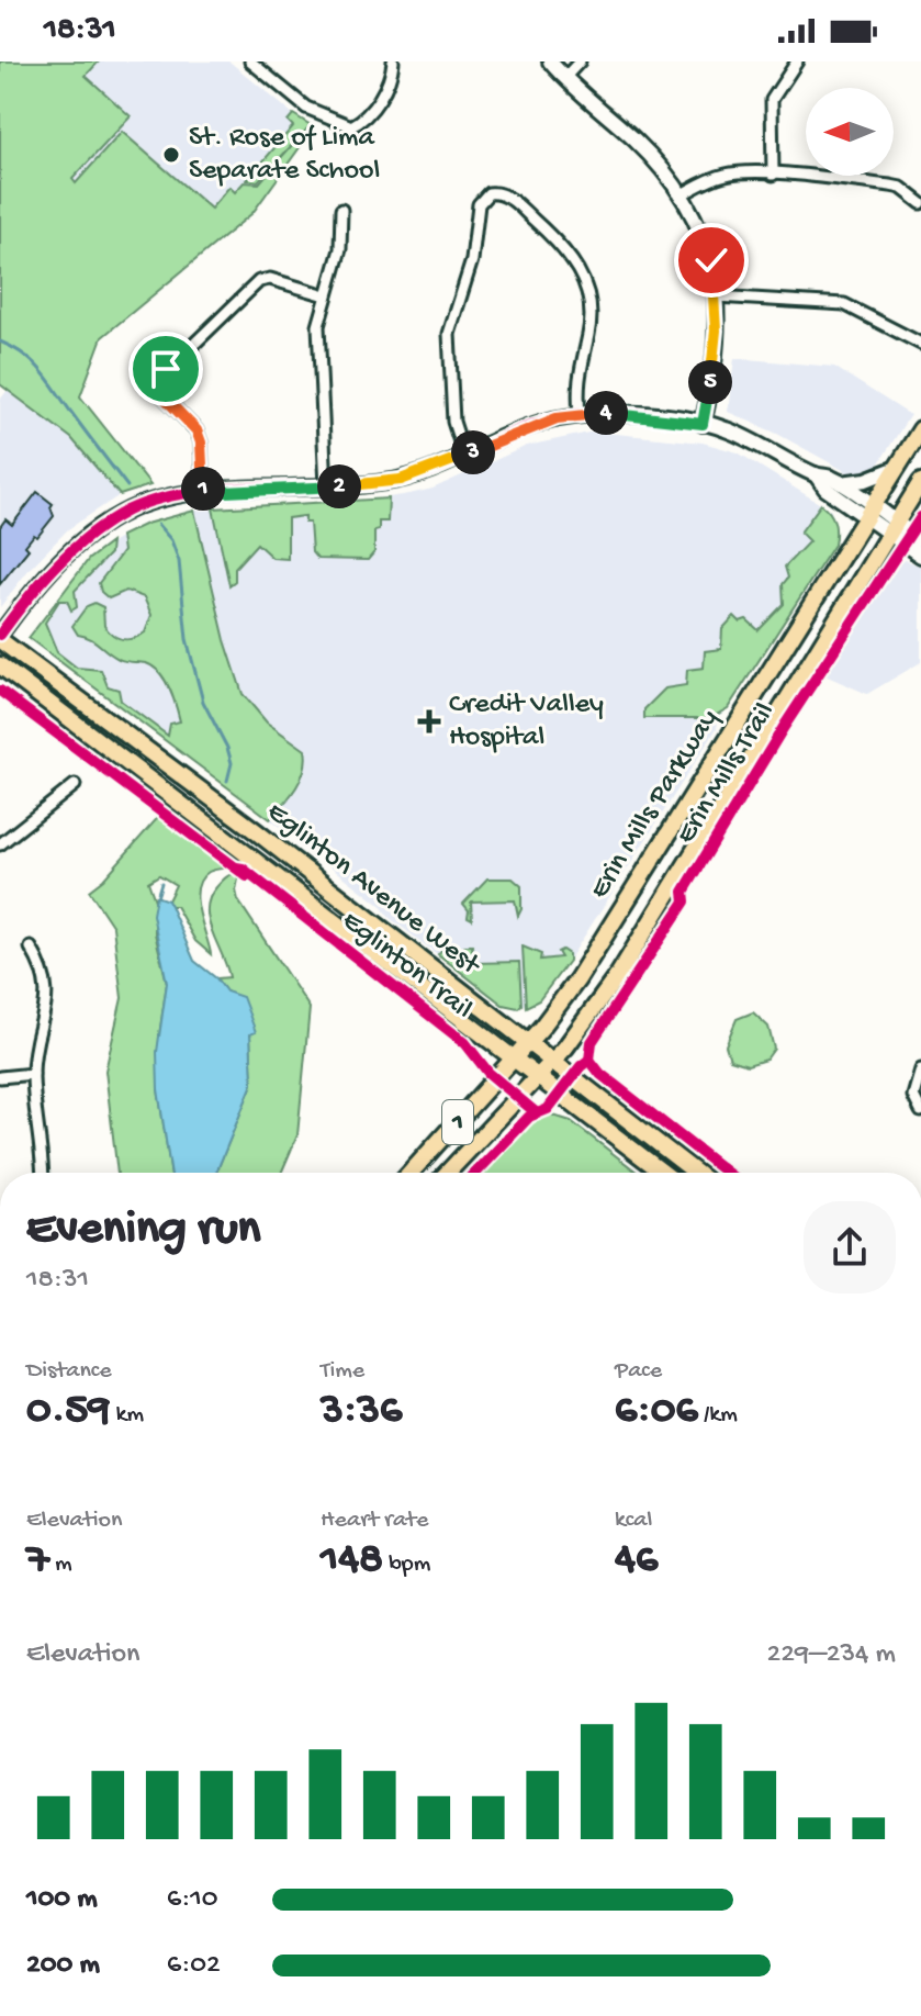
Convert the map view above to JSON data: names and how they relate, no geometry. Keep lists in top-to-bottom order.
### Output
{
  "streets": {
    "main road": ["Erin Mills Parkway", "Eglinton Avenue West", "1"],
    "cycle path": ["Erin Mills Trail", "Eglinton Trail"]
  },
  "crossings": [
    ["Erin Mills Parkway", "Eglinton Avenue West"]
  ],
  "places": {
    "other": ["St. Rose of Lima Separate School"],
    "health": ["Credit Valley Hospital"]
  },
  "north": "left",
  "page": {
    "status": "18:31",
    "pins": [
      "5",
      "4",
      "3",
      "2",
      "1"
    ],
    "heading": ["Evening run", "18:31"],
    "stats": [
      ["Distance", "0.59 km"],
      ["Time", "3:36"],
      ["Pace", "6:06 /km"],
      ["Elevation", "7 m"],
      ["Heart rate", "148 bpm"],
      ["kcal", "46"]
    ],
    "chart": ["Elevation", "229–234 m"],
    "list": [
      {
        "name": "100 m",
        "note": "6:10"
      },
      {
        "name": "200 m",
        "note": "6:02"
      }
    ]
  }
}
